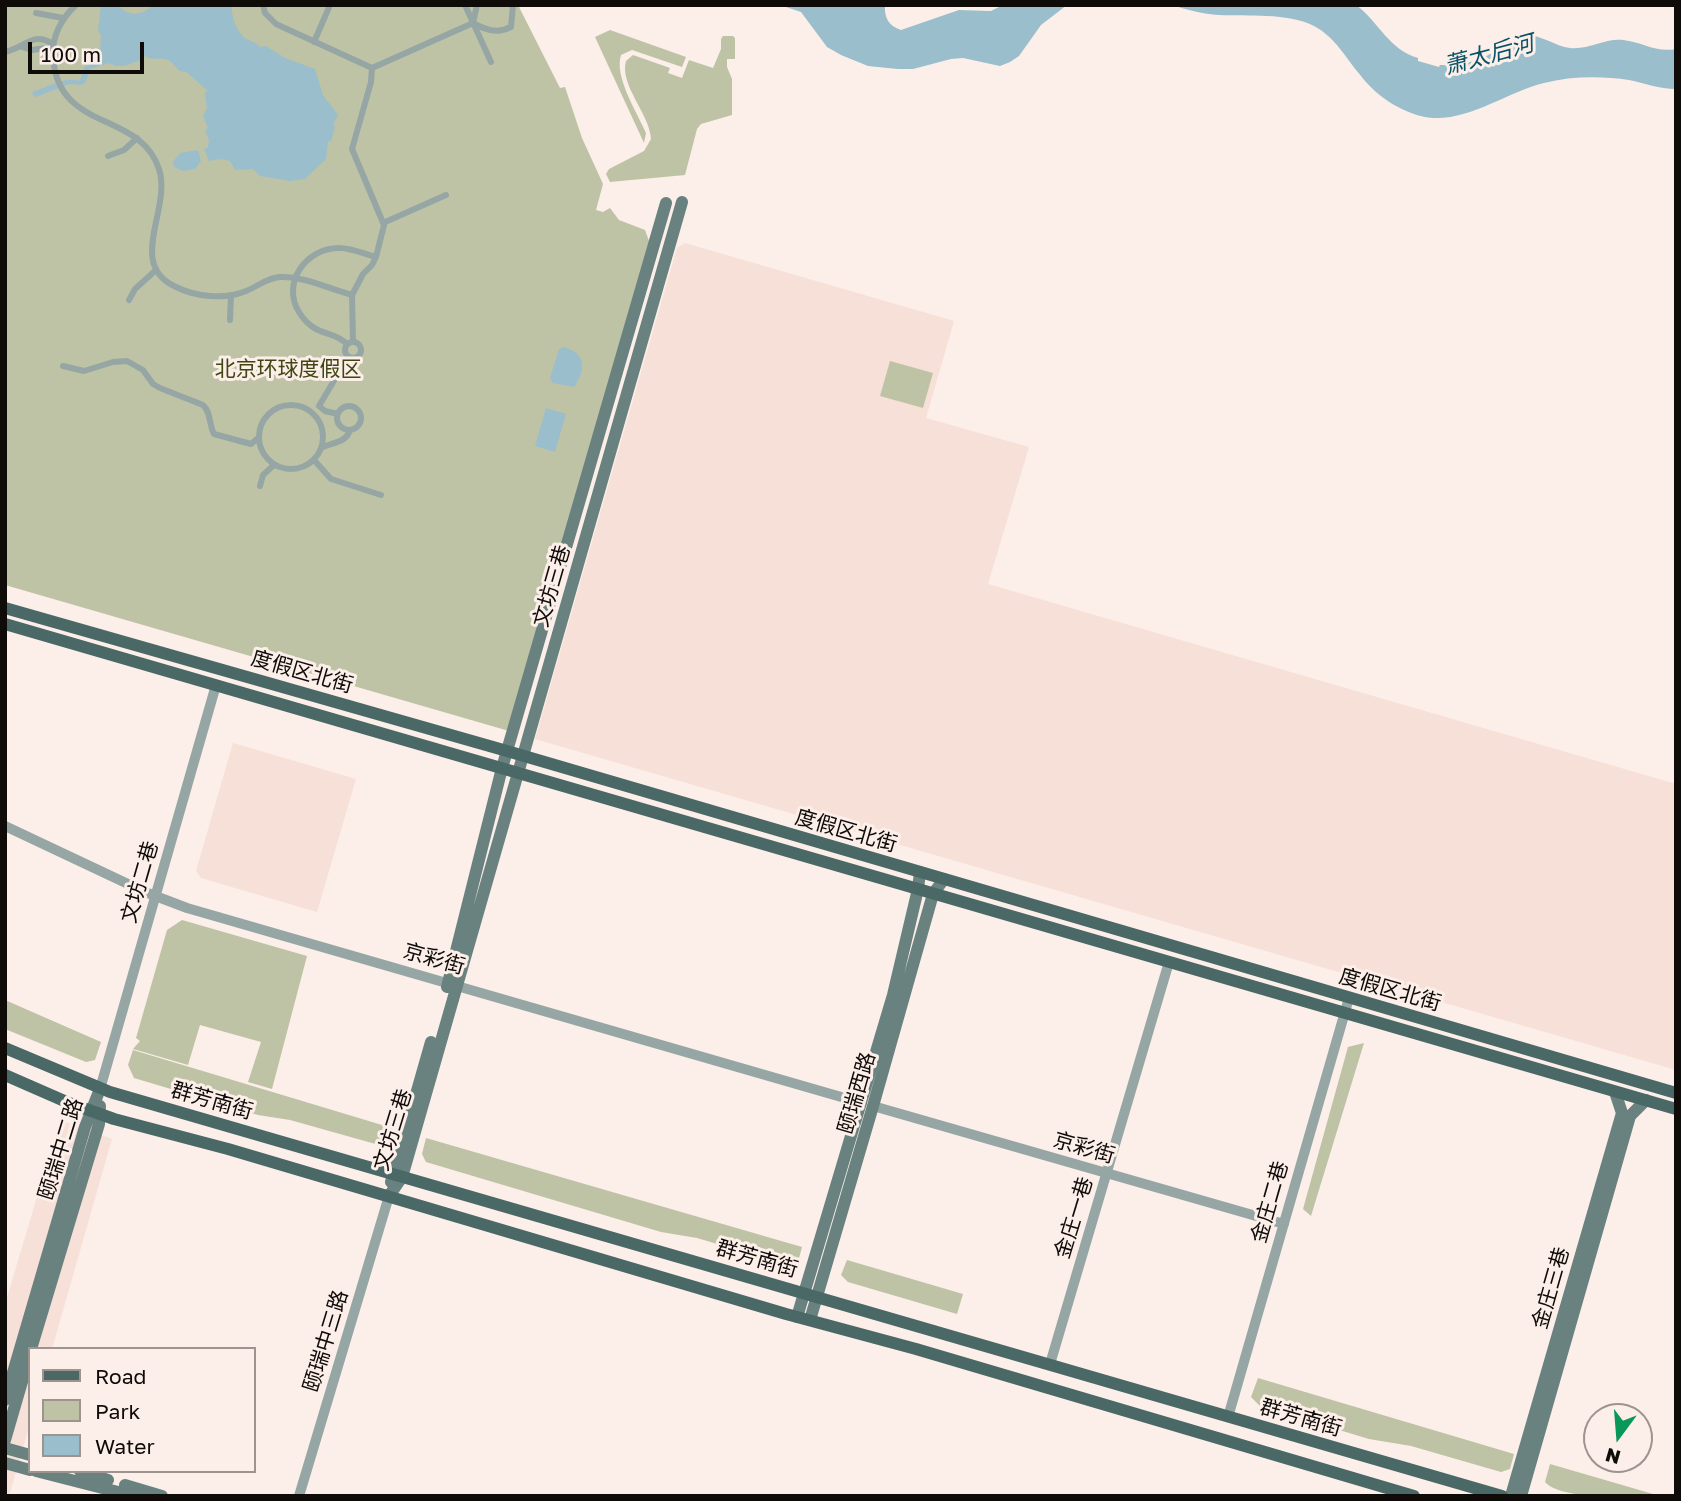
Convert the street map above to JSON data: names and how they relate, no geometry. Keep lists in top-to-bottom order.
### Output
{
  "streets": {
    "main road": [
      "文坊三巷",
      "度假区北街",
      "颐瑞西路",
      "群芳南街",
      "颐瑞中二路",
      "金庄三巷"
    ],
    "street": [
      "文坊二巷",
      "京彩街",
      "金庄二巷",
      "金庄一巷",
      "颐瑞中三路"
    ]
  },
  "crossings": [
    ["文坊三巷", "度假区北街"],
    ["文坊三巷", "京彩街"],
    ["文坊三巷", "群芳南街"],
    ["文坊三巷", "颐瑞中三路"],
    ["度假区北街", "文坊二巷"],
    ["度假区北街", "颐瑞西路"],
    ["度假区北街", "金庄二巷"],
    ["度假区北街", "金庄一巷"],
    ["度假区北街", "金庄三巷"],
    ["文坊二巷", "京彩街"],
    ["文坊二巷", "群芳南街"],
    ["文坊二巷", "颐瑞中二路"],
    ["京彩街", "颐瑞西路"],
    ["京彩街", "金庄二巷"],
    ["京彩街", "金庄一巷"],
    ["颐瑞西路", "群芳南街"],
    ["群芳南街", "颐瑞中二路"],
    ["群芳南街", "金庄二巷"],
    ["群芳南街", "金庄一巷"],
    ["群芳南街", "颐瑞中三路"]
  ],
  "water": ["萧太后河"],
  "parks": ["北京环球度假区"],
  "legend": ["Road", "Park", "Water"],
  "scale_bar": "100 m",
  "north": "bottom"
}
